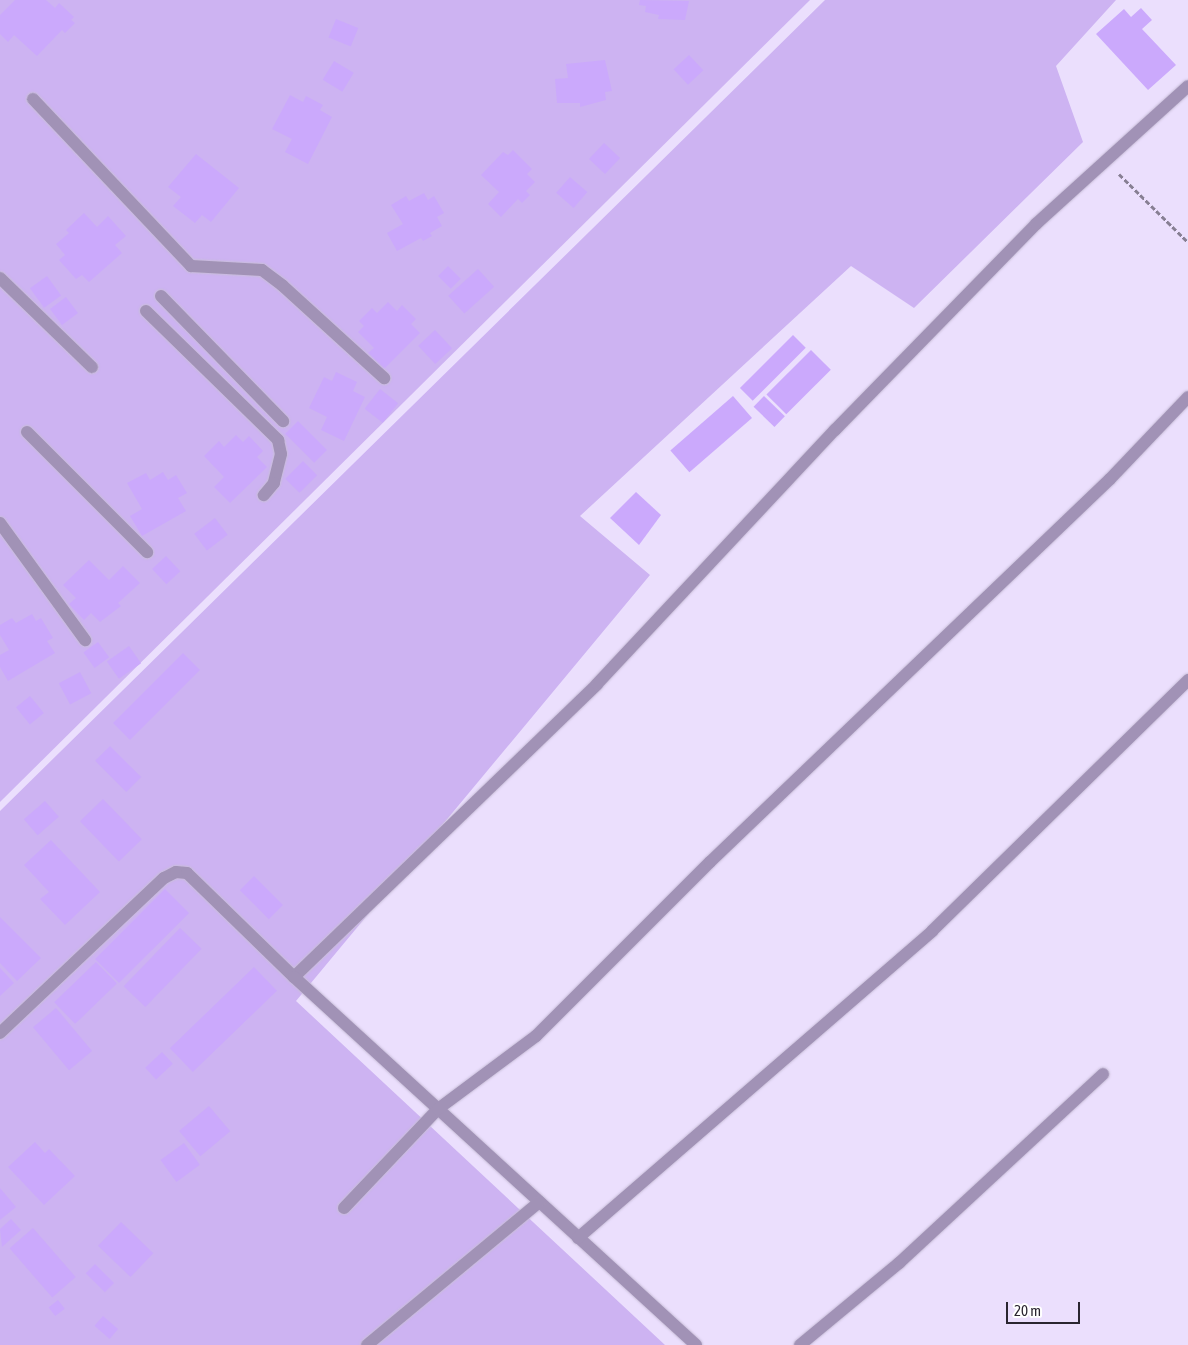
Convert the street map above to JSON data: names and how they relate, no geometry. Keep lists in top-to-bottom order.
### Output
{
  "scale_bar": "20 m"
}
